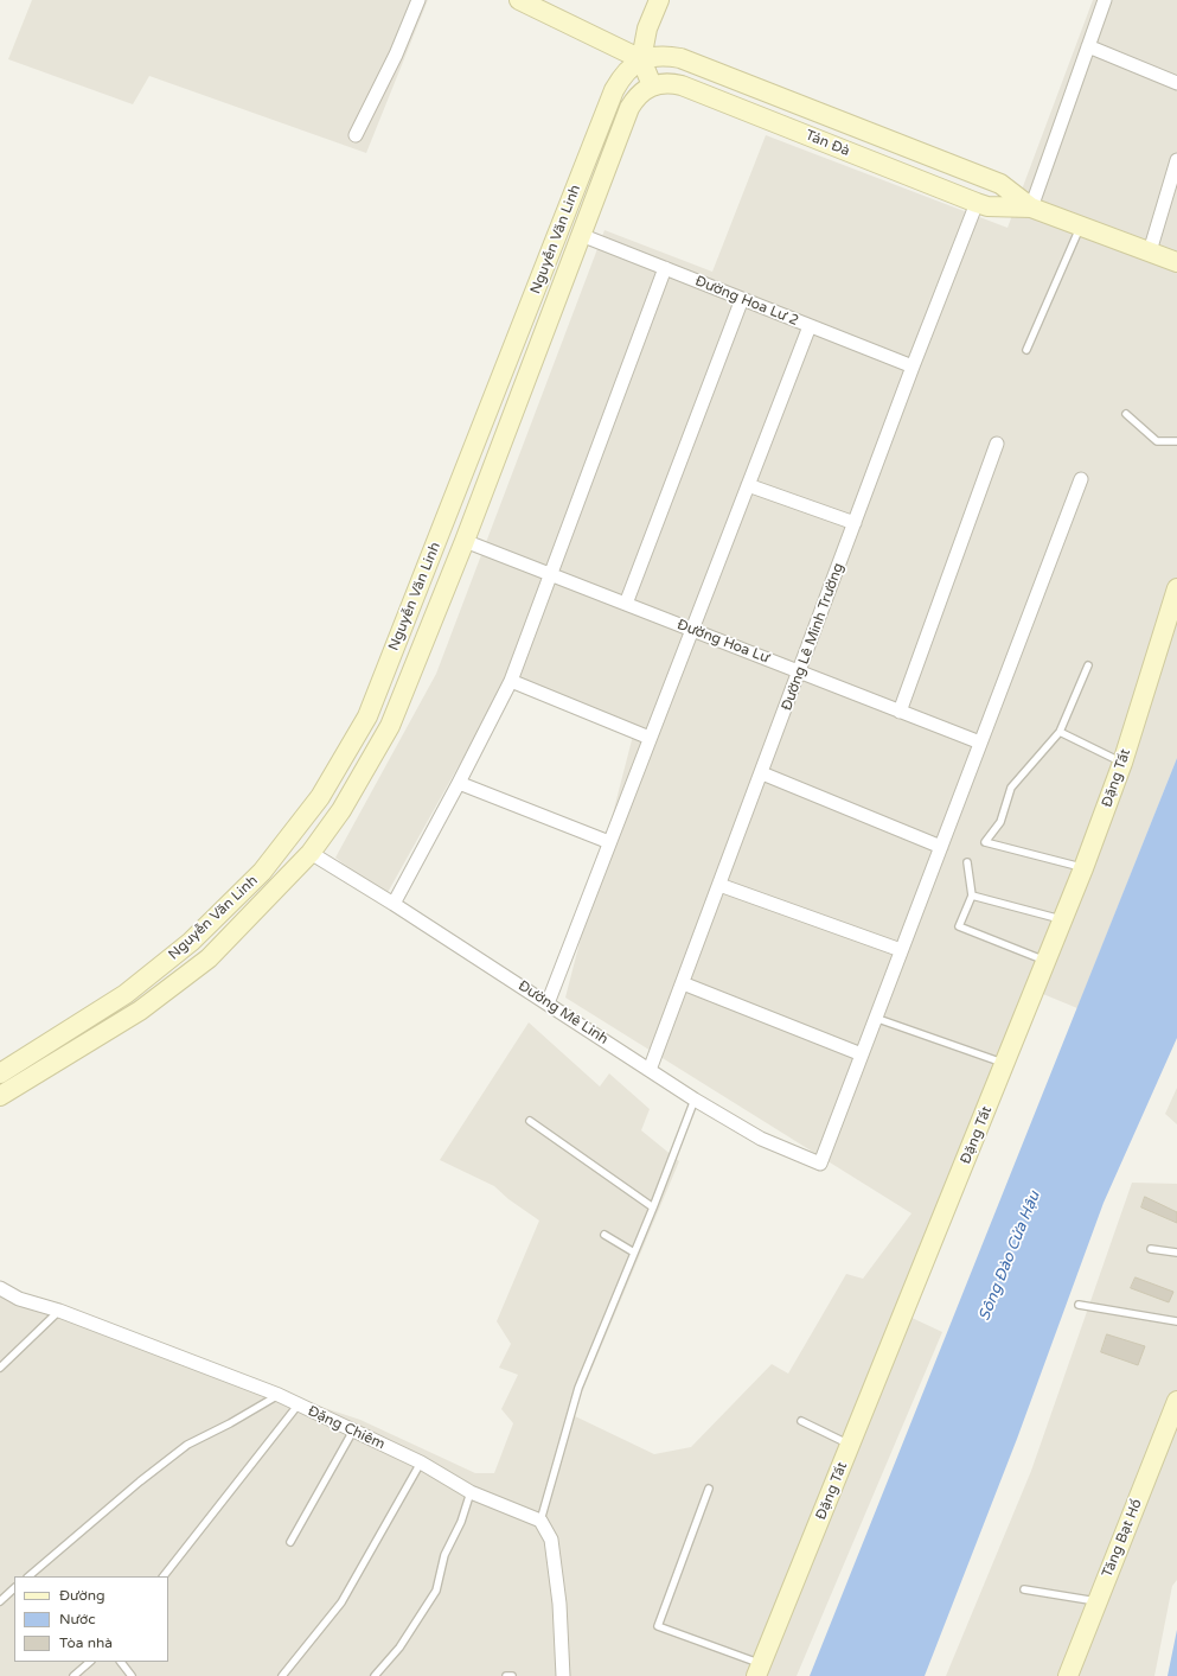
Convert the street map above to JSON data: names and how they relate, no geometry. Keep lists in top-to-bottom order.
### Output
{
  "streets": {
    "main road": [
      "Tản Đà",
      "Nguyễn Văn Linh",
      "Đặng Tất",
      "Tăng Bạt Hổ"
    ],
    "street": [
      "Đường Hoa Lư 2",
      "Đường Lê Minh Trường",
      "Đường Hoa Lư",
      "Đường Mê Linh",
      "Đặng Chiêm"
    ]
  },
  "crossings": [
    ["Tản Đà", "Nguyễn Văn Linh"],
    ["Tản Đà", "Đường Lê Minh Trường"],
    ["Nguyễn Văn Linh", "Đường Hoa Lư 2"],
    ["Nguyễn Văn Linh", "Đường Hoa Lư"],
    ["Nguyễn Văn Linh", "Đường Mê Linh"],
    ["Đường Hoa Lư 2", "Đường Lê Minh Trường"],
    ["Đường Lê Minh Trường", "Đường Hoa Lư"],
    ["Đường Lê Minh Trường", "Đường Mê Linh"]
  ],
  "water": ["Sông Đào Cửa Hậu"],
  "legend": ["Đường", "Nước", "Tòa nhà"]
}
